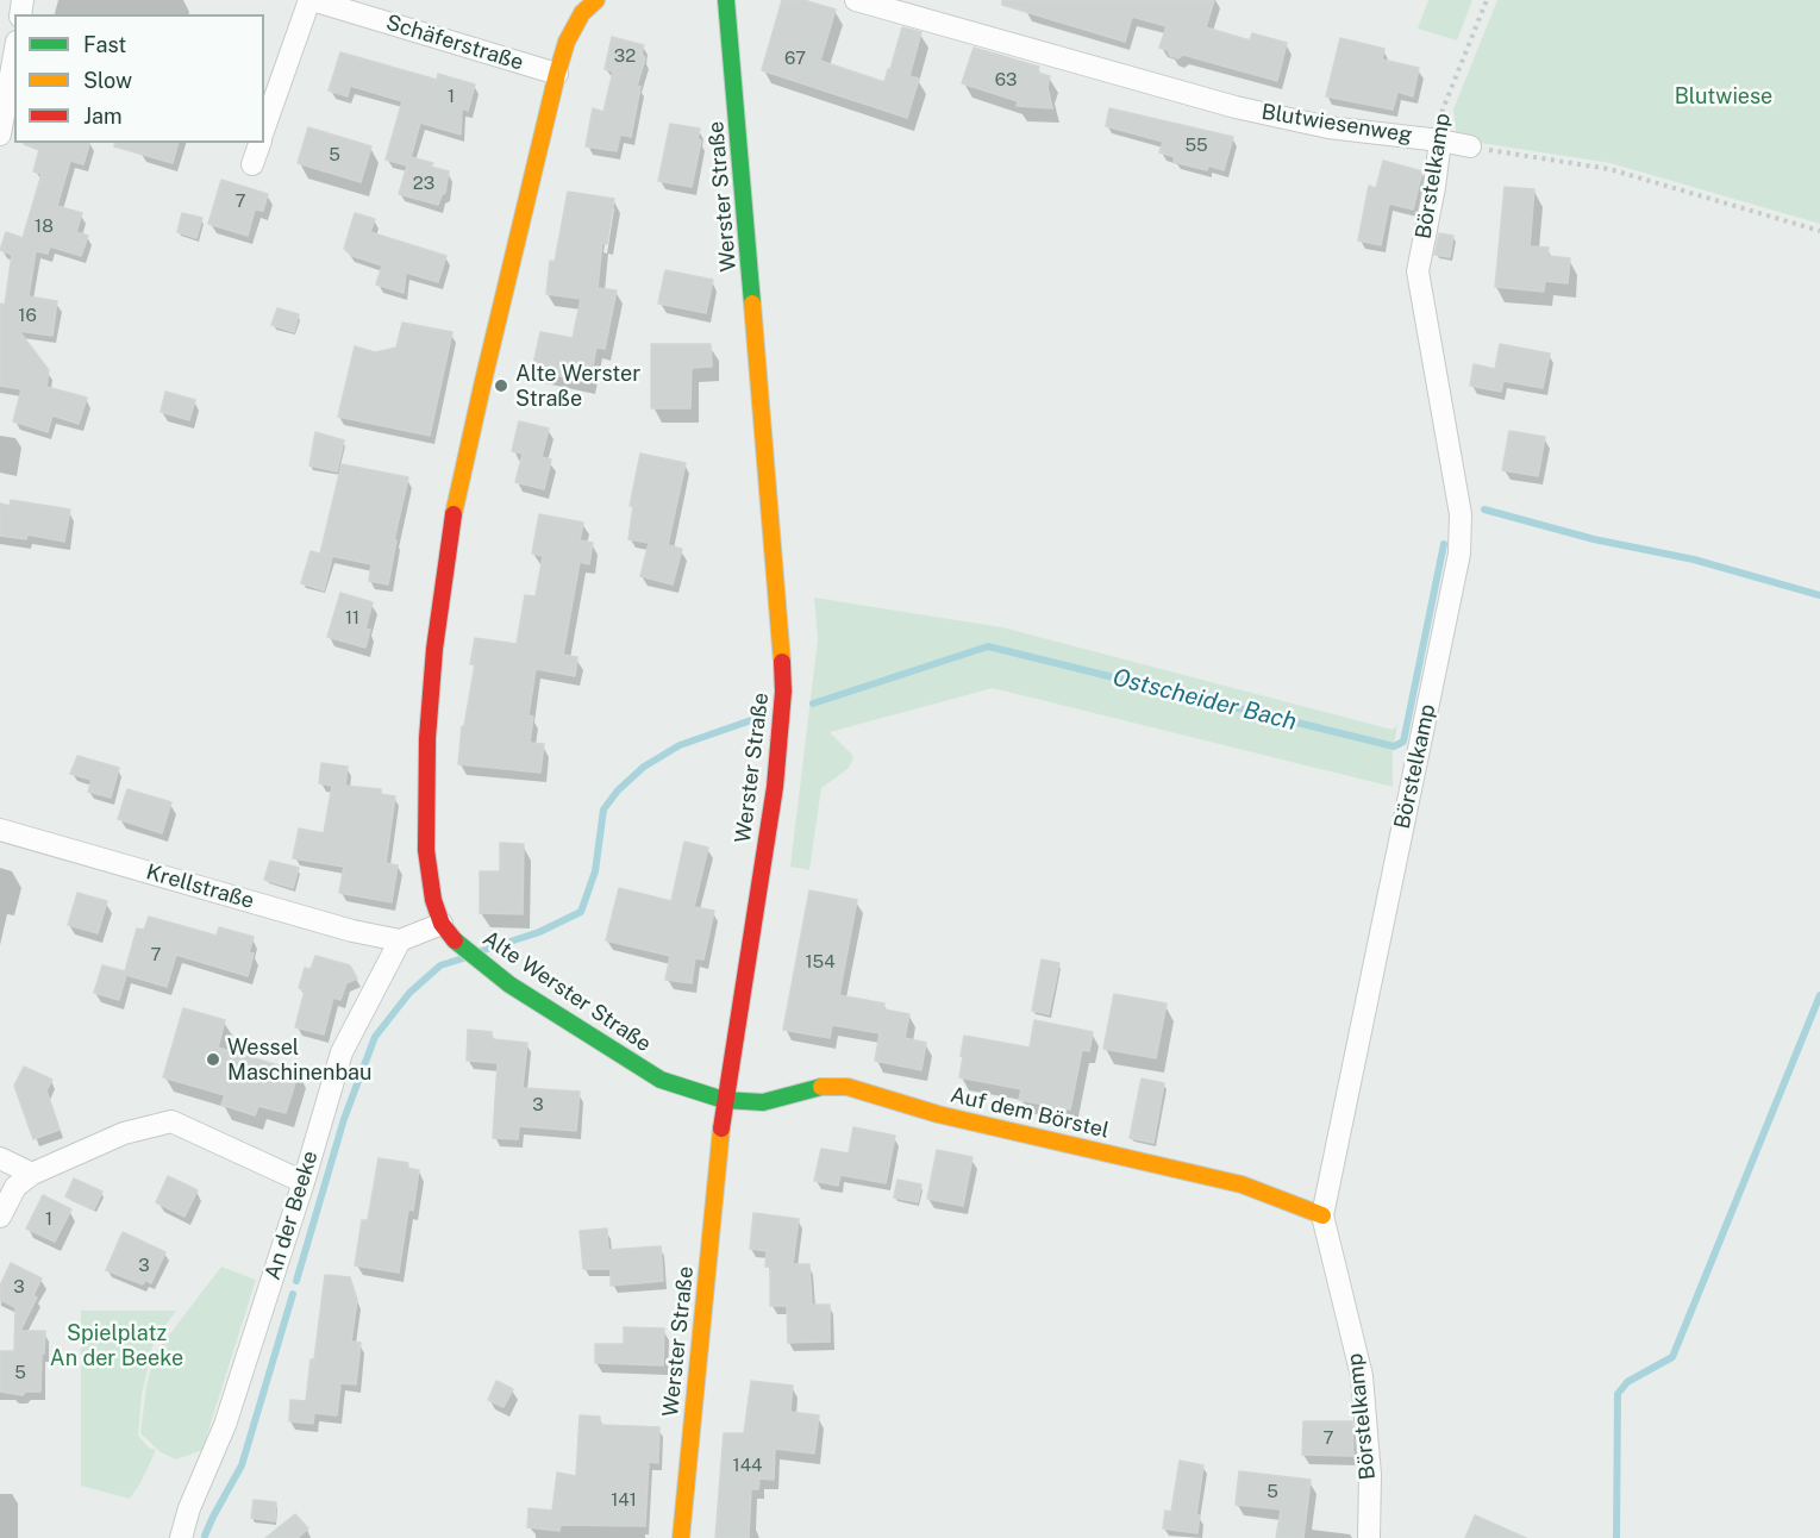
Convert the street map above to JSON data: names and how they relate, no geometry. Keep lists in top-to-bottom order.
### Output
{
  "streets": {
    "street": [
      "Schäferstraße",
      "Blutwiesenweg",
      "Börstelkamp",
      "Werster Straße",
      "Krellstraße",
      "Alte Werster Straße",
      "Auf dem Börstel",
      "An der Beeke"
    ]
  },
  "crossings": [
    ["Blutwiesenweg", "Börstelkamp"],
    ["Börstelkamp", "Auf dem Börstel"],
    ["Werster Straße", "Alte Werster Straße"],
    ["Werster Straße", "Auf dem Börstel"],
    ["Krellstraße", "An der Beeke"],
    ["Alte Werster Straße", "Auf dem Börstel"]
  ],
  "water": ["Ostscheider Bach"],
  "parks": ["Blutwiese", "Spielplatz An der Beeke"],
  "places": ["Alte Werster Straße", "Wessel Maschinenbau"],
  "house_numbers": [
    "32",
    "67",
    "63",
    "1",
    "55",
    "5",
    "23",
    "7",
    "18",
    "16",
    "11",
    "7",
    "154",
    "3",
    "1",
    "3",
    "3",
    "5",
    "7",
    "144",
    "5",
    "141"
  ],
  "legend": ["Fast", "Slow", "Jam"]
}
